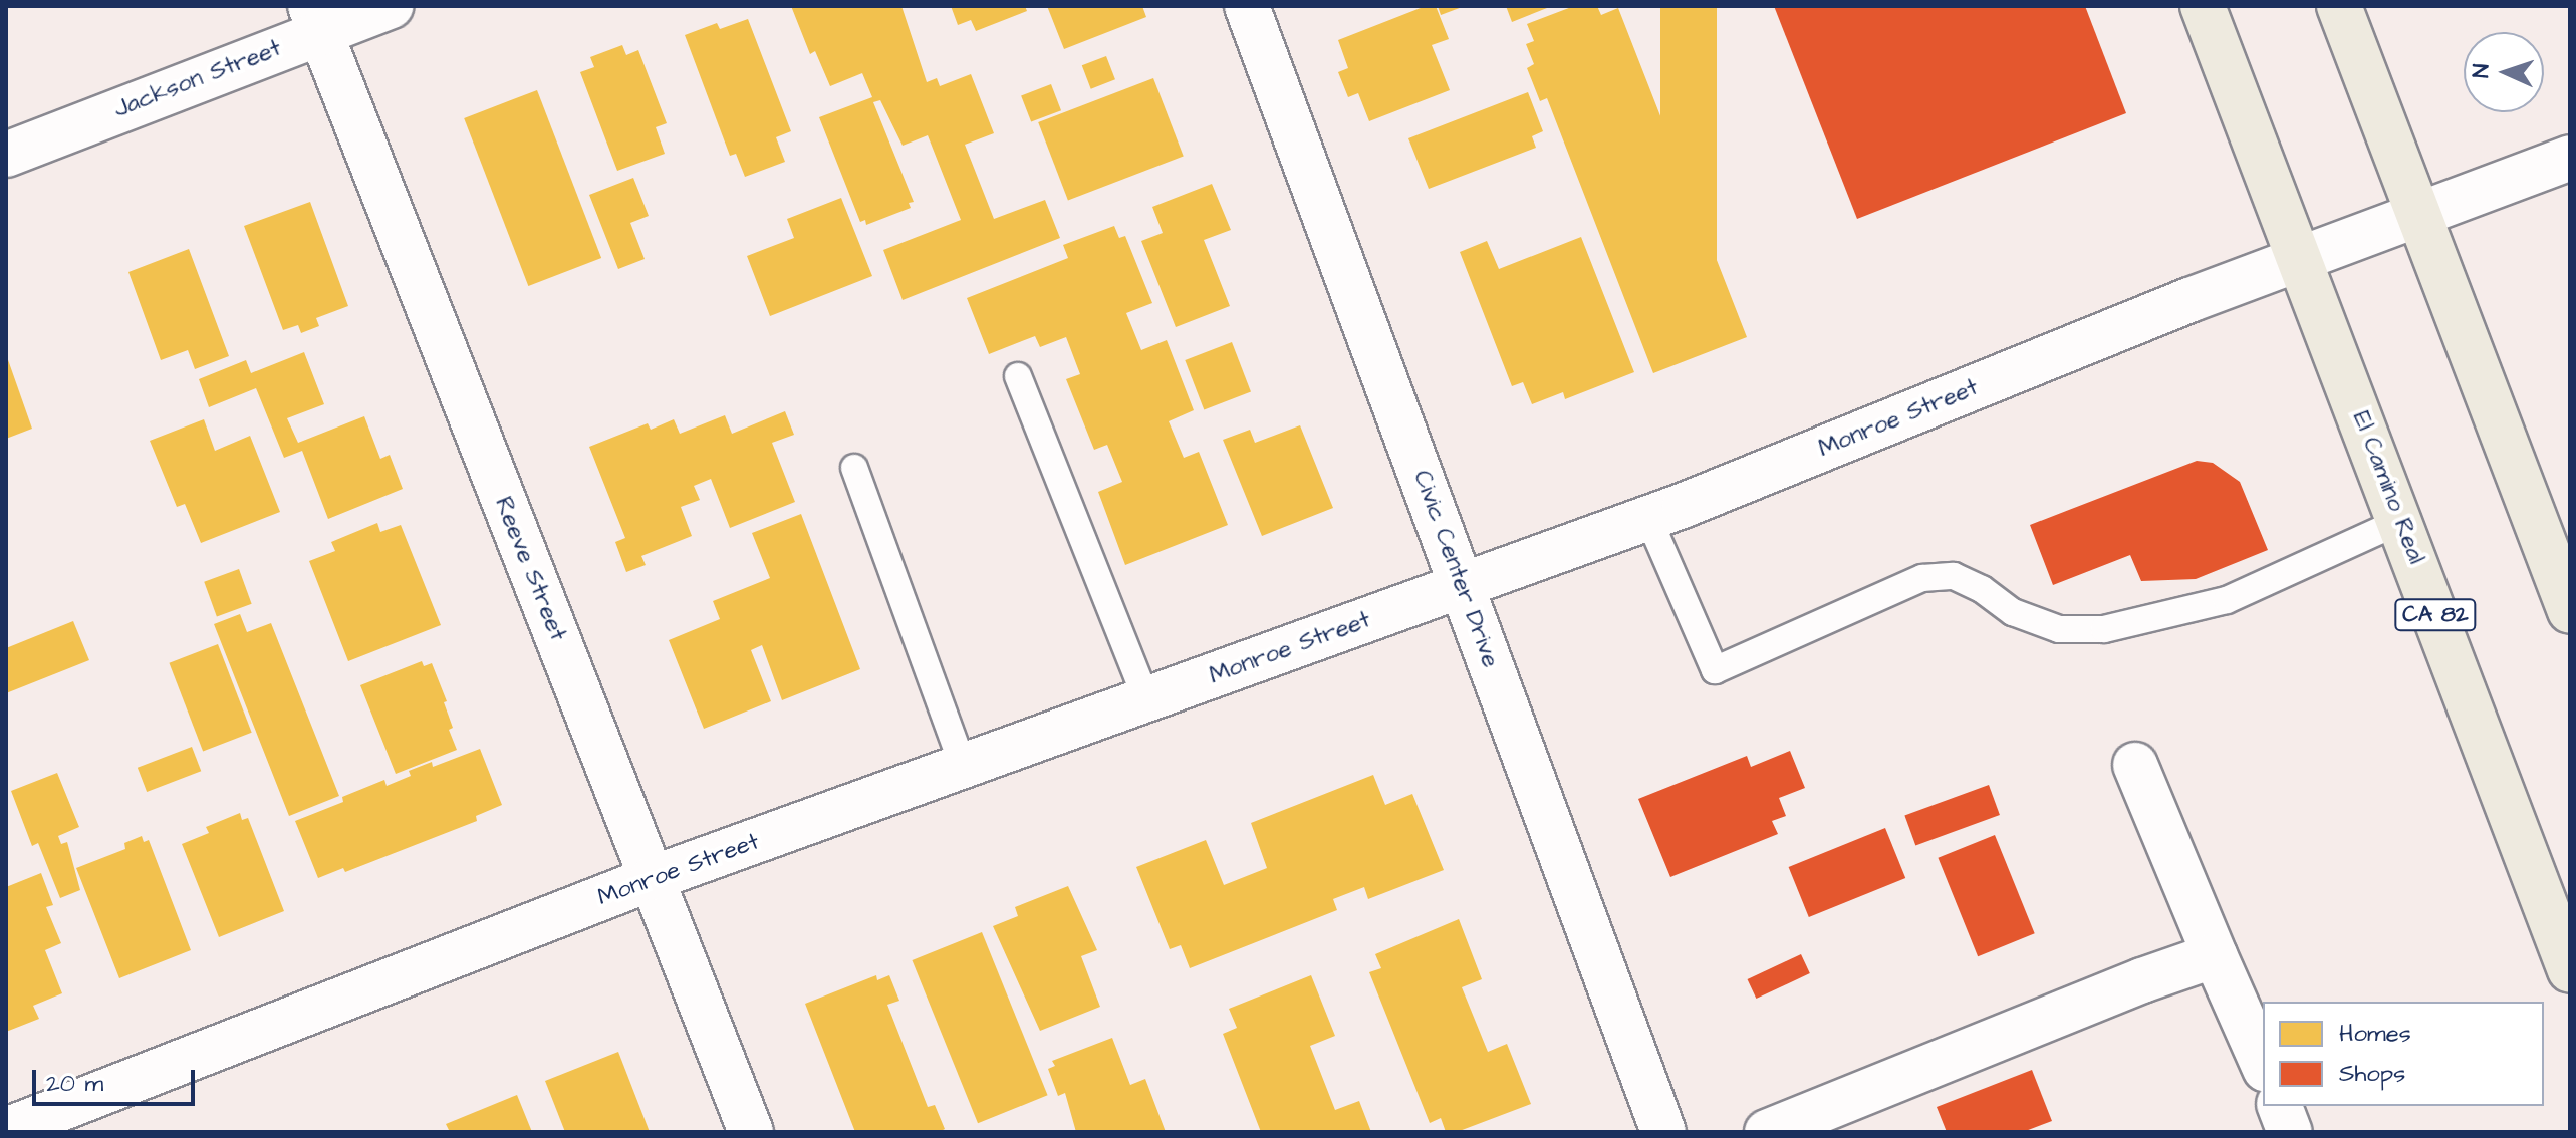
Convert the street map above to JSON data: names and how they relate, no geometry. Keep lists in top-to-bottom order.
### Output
{
  "streets": {
    "main road": ["El Camino Real", "CA 82"],
    "street": [
      "Jackson Street",
      "Monroe Street",
      "Reeve Street",
      "Civic Center Drive"
    ]
  },
  "crossings": [
    ["Jackson Street", "Reeve Street"],
    ["Monroe Street", "El Camino Real"],
    ["Monroe Street", "Reeve Street"],
    ["Monroe Street", "Civic Center Drive"]
  ],
  "legend": ["Homes", "Shops"],
  "scale_bar": "20 m",
  "north": "left"
}
